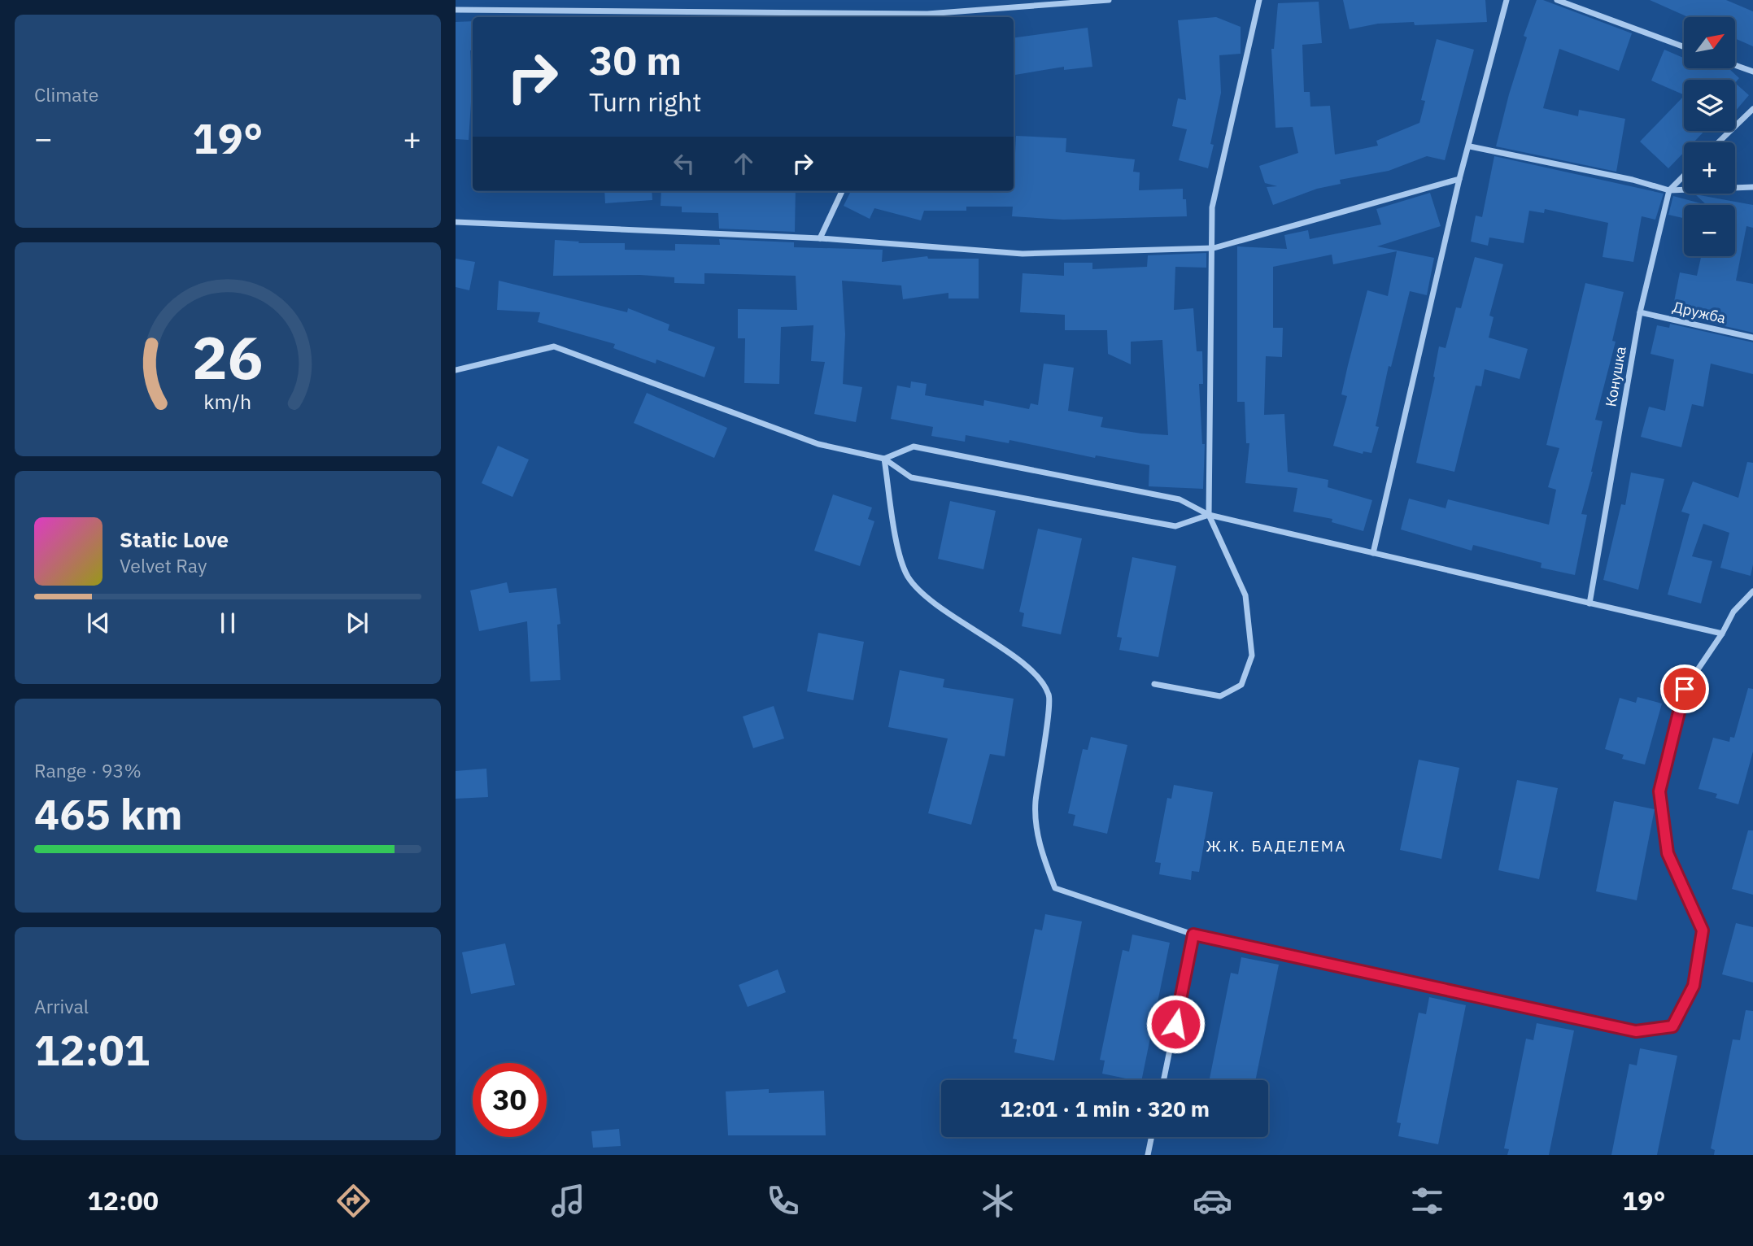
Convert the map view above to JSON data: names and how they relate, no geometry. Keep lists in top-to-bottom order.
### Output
{
  "streets": {
    "street": ["Дружба", "Конушка"]
  },
  "crossings": [
    ["Дружба", "Конушка"]
  ],
  "districts": ["Ж.К. БАДЕЛЕМА"],
  "north": "top right",
  "page": {
    "tile": [
      "Climate",
      ["Range · 93%", "465 km"],
      ["Arrival", "12:01"]
    ],
    "map_buttons": ["+", "−"],
    "turn": ["30 m", "Turn right"],
    "heat": ["−", "19°", "+"],
    "song": ["Static Love", "Velvet Ray"],
    "limit": "30",
    "trip": "12:01 · 1 min · 320 m",
    "tabs": ["12:00", "19°"],
    "gauge": ["26", "km/h"]
  }
}
